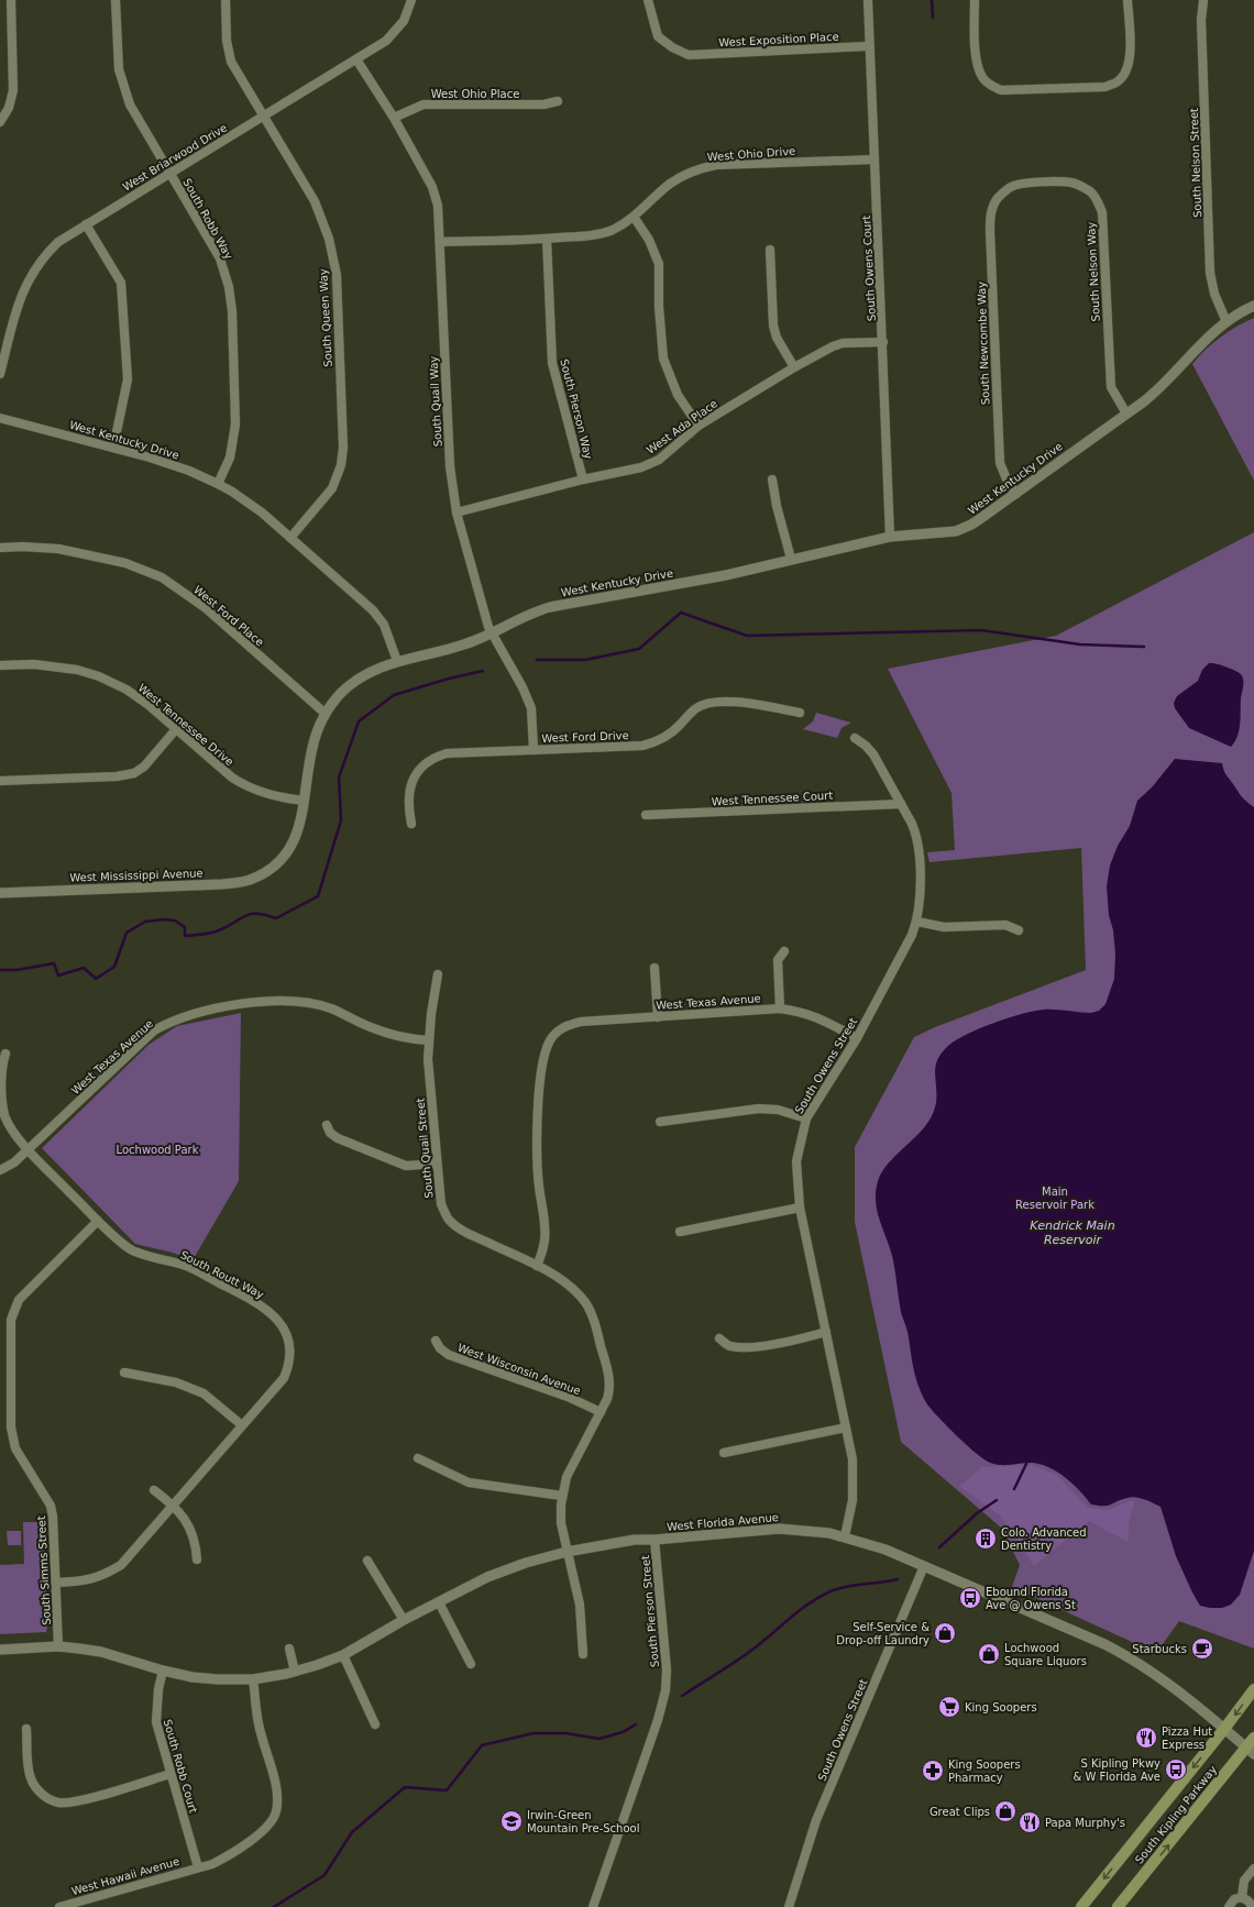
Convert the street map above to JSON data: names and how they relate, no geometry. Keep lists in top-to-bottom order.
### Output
{
  "streets": {
    "main road": ["South Kipling Parkway"],
    "street": [
      "West Exposition Place",
      "West Ohio Place",
      "West Ohio Drive",
      "West Briarwood Drive",
      "South Nelson Street",
      "South Robb Way",
      "South Owens Court",
      "South Nelson Way",
      "South Queen Way",
      "South Newcombe Way",
      "South Quail Way",
      "South Pierson Way",
      "West Ada Place",
      "West Kentucky Drive",
      "West Ford Place",
      "West Tennessee Drive",
      "West Ford Drive",
      "West Tennessee Court",
      "West Mississippi Avenue",
      "West Texas Avenue",
      "South Owens Street",
      "South Quail Street",
      "South Routt Way",
      "West Wisconsin Avenue",
      "West Florida Avenue",
      "South Simms Street",
      "South Pierson Street",
      "South Robb Court",
      "West Hawaii Avenue"
    ]
  },
  "crossings": [
    ["West Exposition Place", "South Owens Court"],
    ["West Ohio Place", "South Quail Way"],
    ["West Ohio Drive", "South Owens Court"],
    ["West Ohio Drive", "South Quail Way"],
    ["West Ohio Drive", "South Pierson Way"],
    ["West Briarwood Drive", "South Robb Way"],
    ["West Briarwood Drive", "South Queen Way"],
    ["West Briarwood Drive", "South Quail Way"],
    ["South Nelson Street", "West Kentucky Drive"],
    ["South Robb Way", "West Kentucky Drive"],
    ["South Owens Court", "West Ada Place"],
    ["South Owens Court", "West Kentucky Drive"],
    ["South Nelson Way", "South Newcombe Way"],
    ["South Nelson Way", "West Kentucky Drive"],
    ["South Queen Way", "West Kentucky Drive"],
    ["South Newcombe Way", "West Kentucky Drive"],
    ["South Quail Way", "West Ada Place"],
    ["South Quail Way", "West Kentucky Drive"],
    ["South Quail Way", "West Ford Drive"],
    ["South Pierson Way", "West Ada Place"],
    ["West Kentucky Drive", "West Mississippi Avenue"],
    ["West Ford Place", "West Mississippi Avenue"],
    ["West Tennessee Drive", "West Mississippi Avenue"],
    ["West Tennessee Court", "South Owens Street"],
    ["West Texas Avenue", "South Owens Street"],
    ["West Texas Avenue", "South Quail Street"],
    ["West Texas Avenue", "South Routt Way"],
    ["South Owens Street", "West Florida Avenue"],
    ["South Quail Street", "West Wisconsin Avenue"],
    ["South Quail Street", "West Florida Avenue"],
    ["South Routt Way", "South Simms Street"],
    ["West Florida Avenue", "South Simms Street"],
    ["West Florida Avenue", "South Pierson Street"],
    ["West Florida Avenue", "South Robb Court"],
    ["West Florida Avenue", "South Kipling Parkway"],
    ["West Florida Avenue", "West Hawaii Avenue"],
    ["South Robb Court", "West Hawaii Avenue"]
  ],
  "water": ["Kendrick Main Reservoir"],
  "parks": ["Lochwood Park", "Main Reservoir Park"],
  "places": {
    "building": ["Colo. Advanced Dentistry"],
    "bus stop": ["Ebound Florida Ave @ Owens St", "S Kipling Pkwy & W Florida Ave"],
    "shop": ["Self-Service & Drop-off Laundry", "Lochwood Square Liquors", "Great Clips"],
    "cafe": ["Starbucks"],
    "supermarket": ["King Soopers"],
    "restaurant": ["Pizza Hut Express", "Papa Murphy's"],
    "pharmacy": ["King Soopers Pharmacy"],
    "school or university": ["Irwin-Green Mountain Pre-School"]
  }
}
